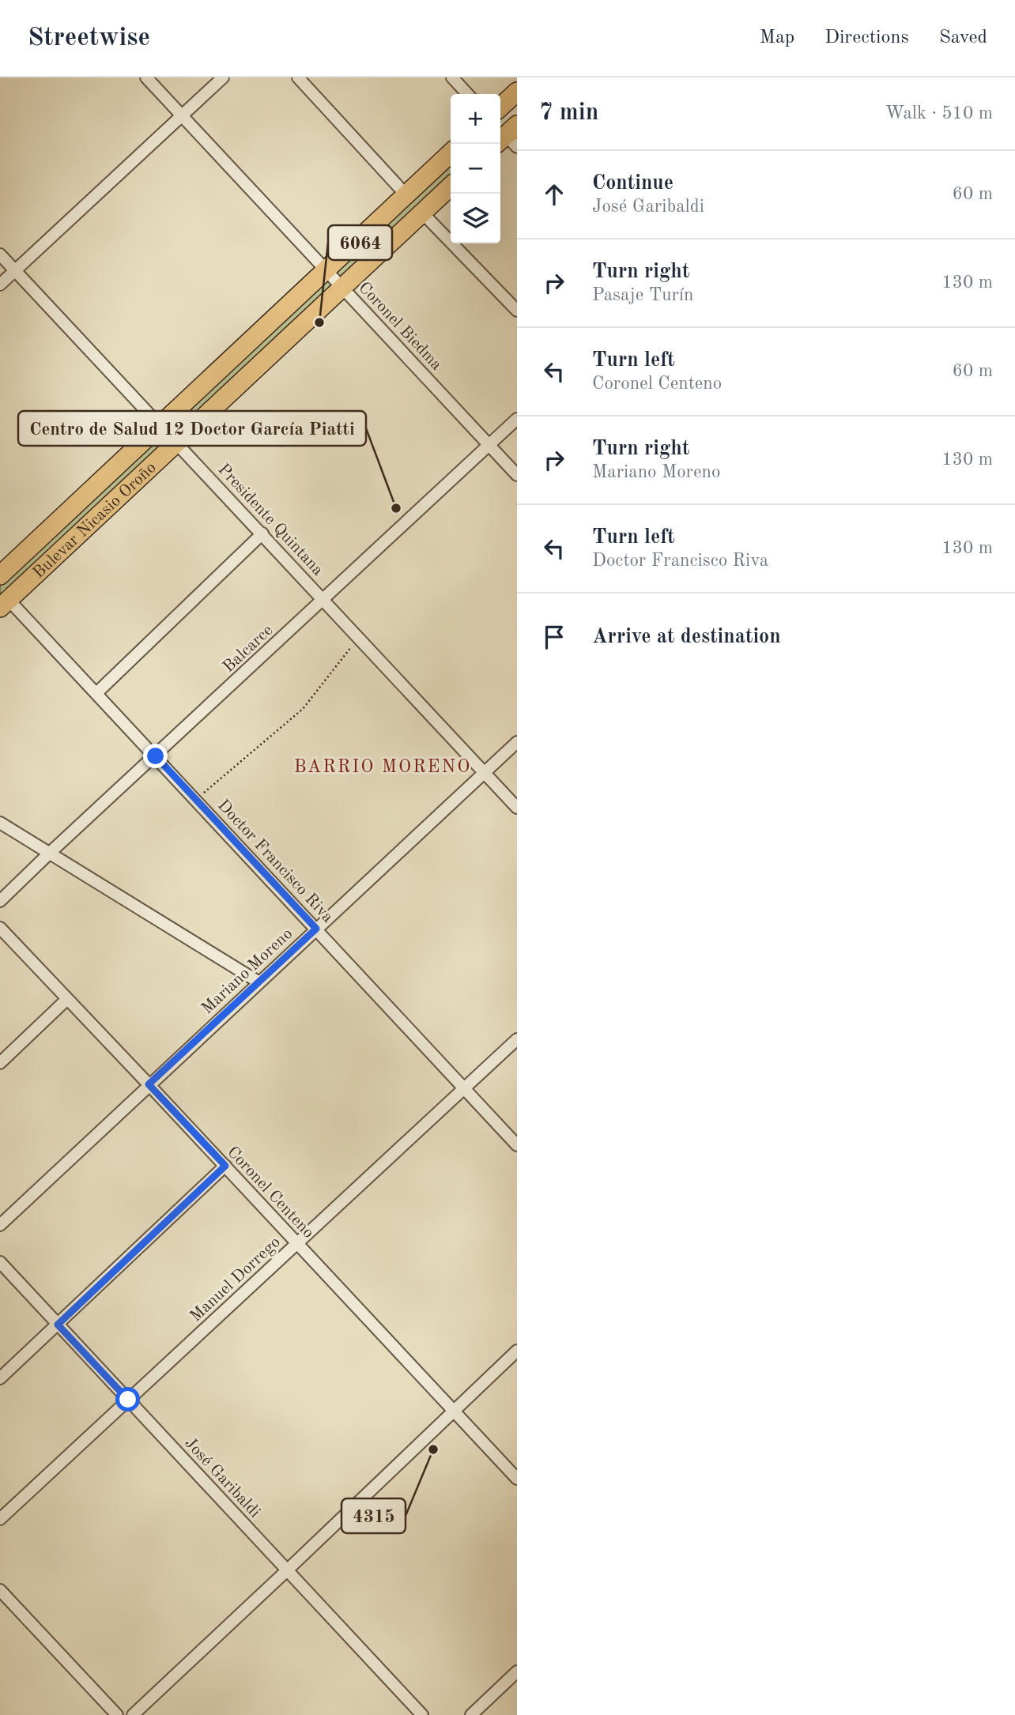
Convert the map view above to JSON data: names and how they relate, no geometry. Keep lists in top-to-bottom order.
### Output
{
  "streets": {
    "main road": ["Bulevar Nicasio Oroño"],
    "street": [
      "Coronel Biedma",
      "Presidente Quintana",
      "Balcarce",
      "Doctor Francisco Riva",
      "Mariano Moreno",
      "Coronel Centeno",
      "Manuel Dorrego",
      "José Garibaldi"
    ]
  },
  "crossings": [
    ["Coronel Biedma", "Bulevar Nicasio Oroño"],
    ["Coronel Biedma", "Balcarce"],
    ["Presidente Quintana", "Bulevar Nicasio Oroño"],
    ["Presidente Quintana", "Balcarce"],
    ["Presidente Quintana", "Mariano Moreno"],
    ["Bulevar Nicasio Oroño", "Doctor Francisco Riva"],
    ["Balcarce", "Doctor Francisco Riva"],
    ["Doctor Francisco Riva", "Mariano Moreno"],
    ["Doctor Francisco Riva", "Manuel Dorrego"],
    ["Mariano Moreno", "Coronel Centeno"],
    ["Coronel Centeno", "Manuel Dorrego"],
    ["Manuel Dorrego", "José Garibaldi"]
  ],
  "districts": ["BARRIO MORENO"],
  "places": ["6064", "Centro de Salud 12 Doctor García Piatti", "4315"],
  "page": {
    "header": "Streetwise",
    "nav": ["Map", "Directions", "Saved"],
    "heading": ["7 min", "Walk · 510 m"],
    "map_buttons": ["+", "−"],
    "list": [
      ["Continue", "José Garibaldi", "60 m"],
      ["Turn right", "Pasaje Turín", "130 m"],
      ["Turn left", "Coronel Centeno", "60 m"],
      ["Turn right", "Mariano Moreno", "130 m"],
      ["Turn left", "Doctor Francisco Riva", "130 m"],
      "Arrive at destination"
    ]
  }
}
